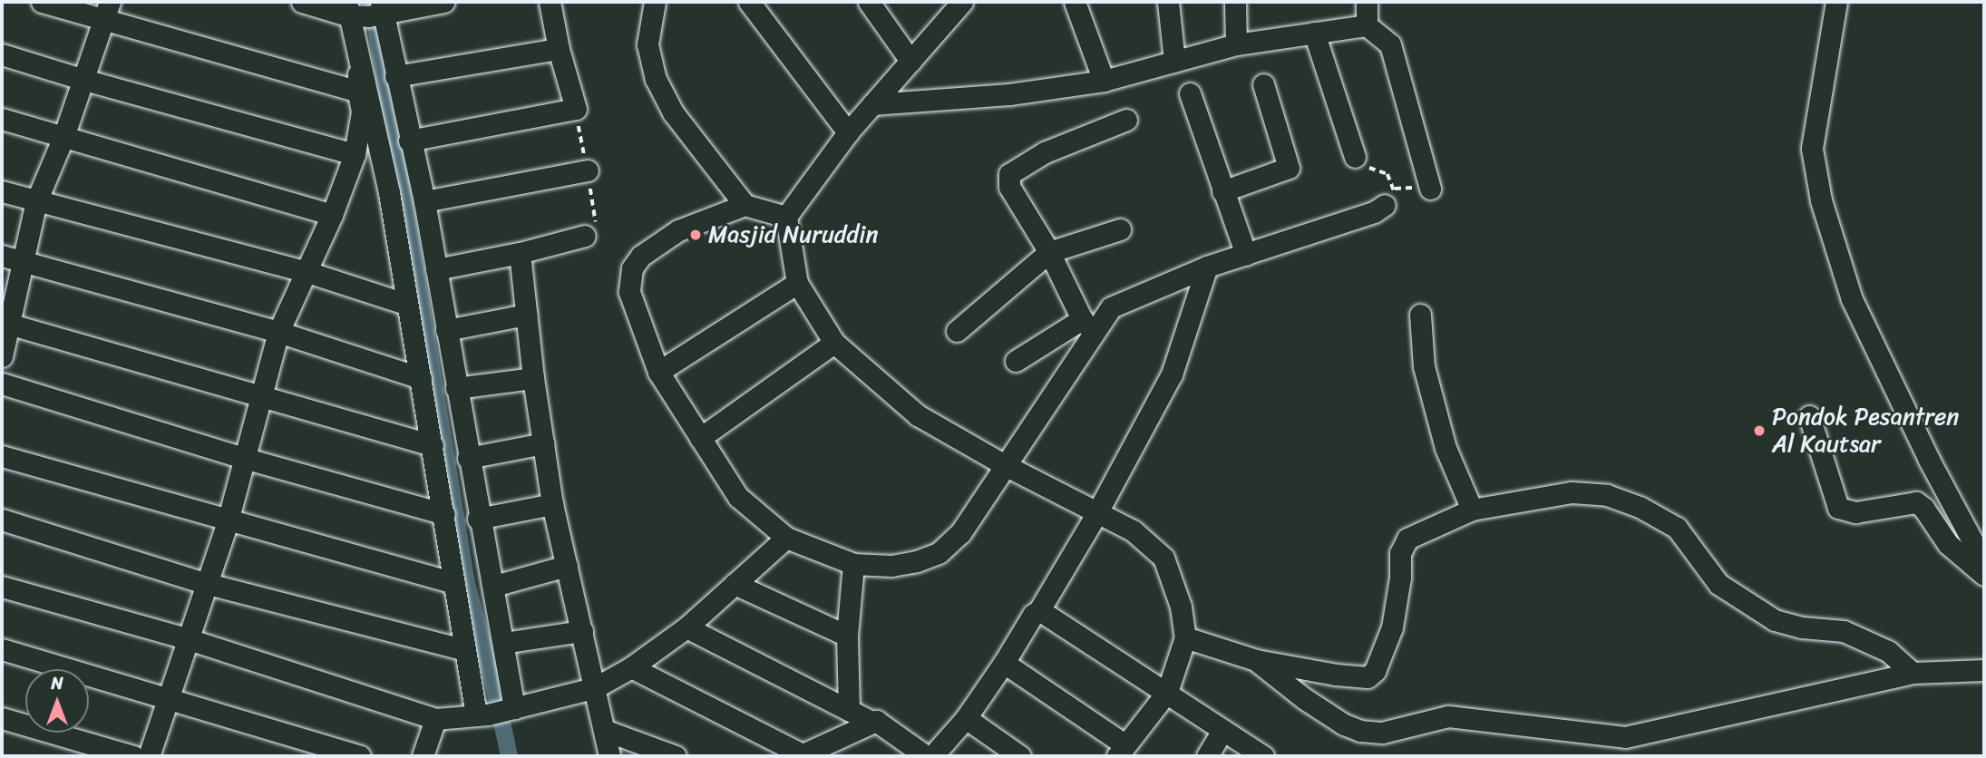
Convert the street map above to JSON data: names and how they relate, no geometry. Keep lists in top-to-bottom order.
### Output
{
  "places": ["Masjid Nuruddin", "Pondok Pesantren Al Kautsar"],
  "north": "top"
}
